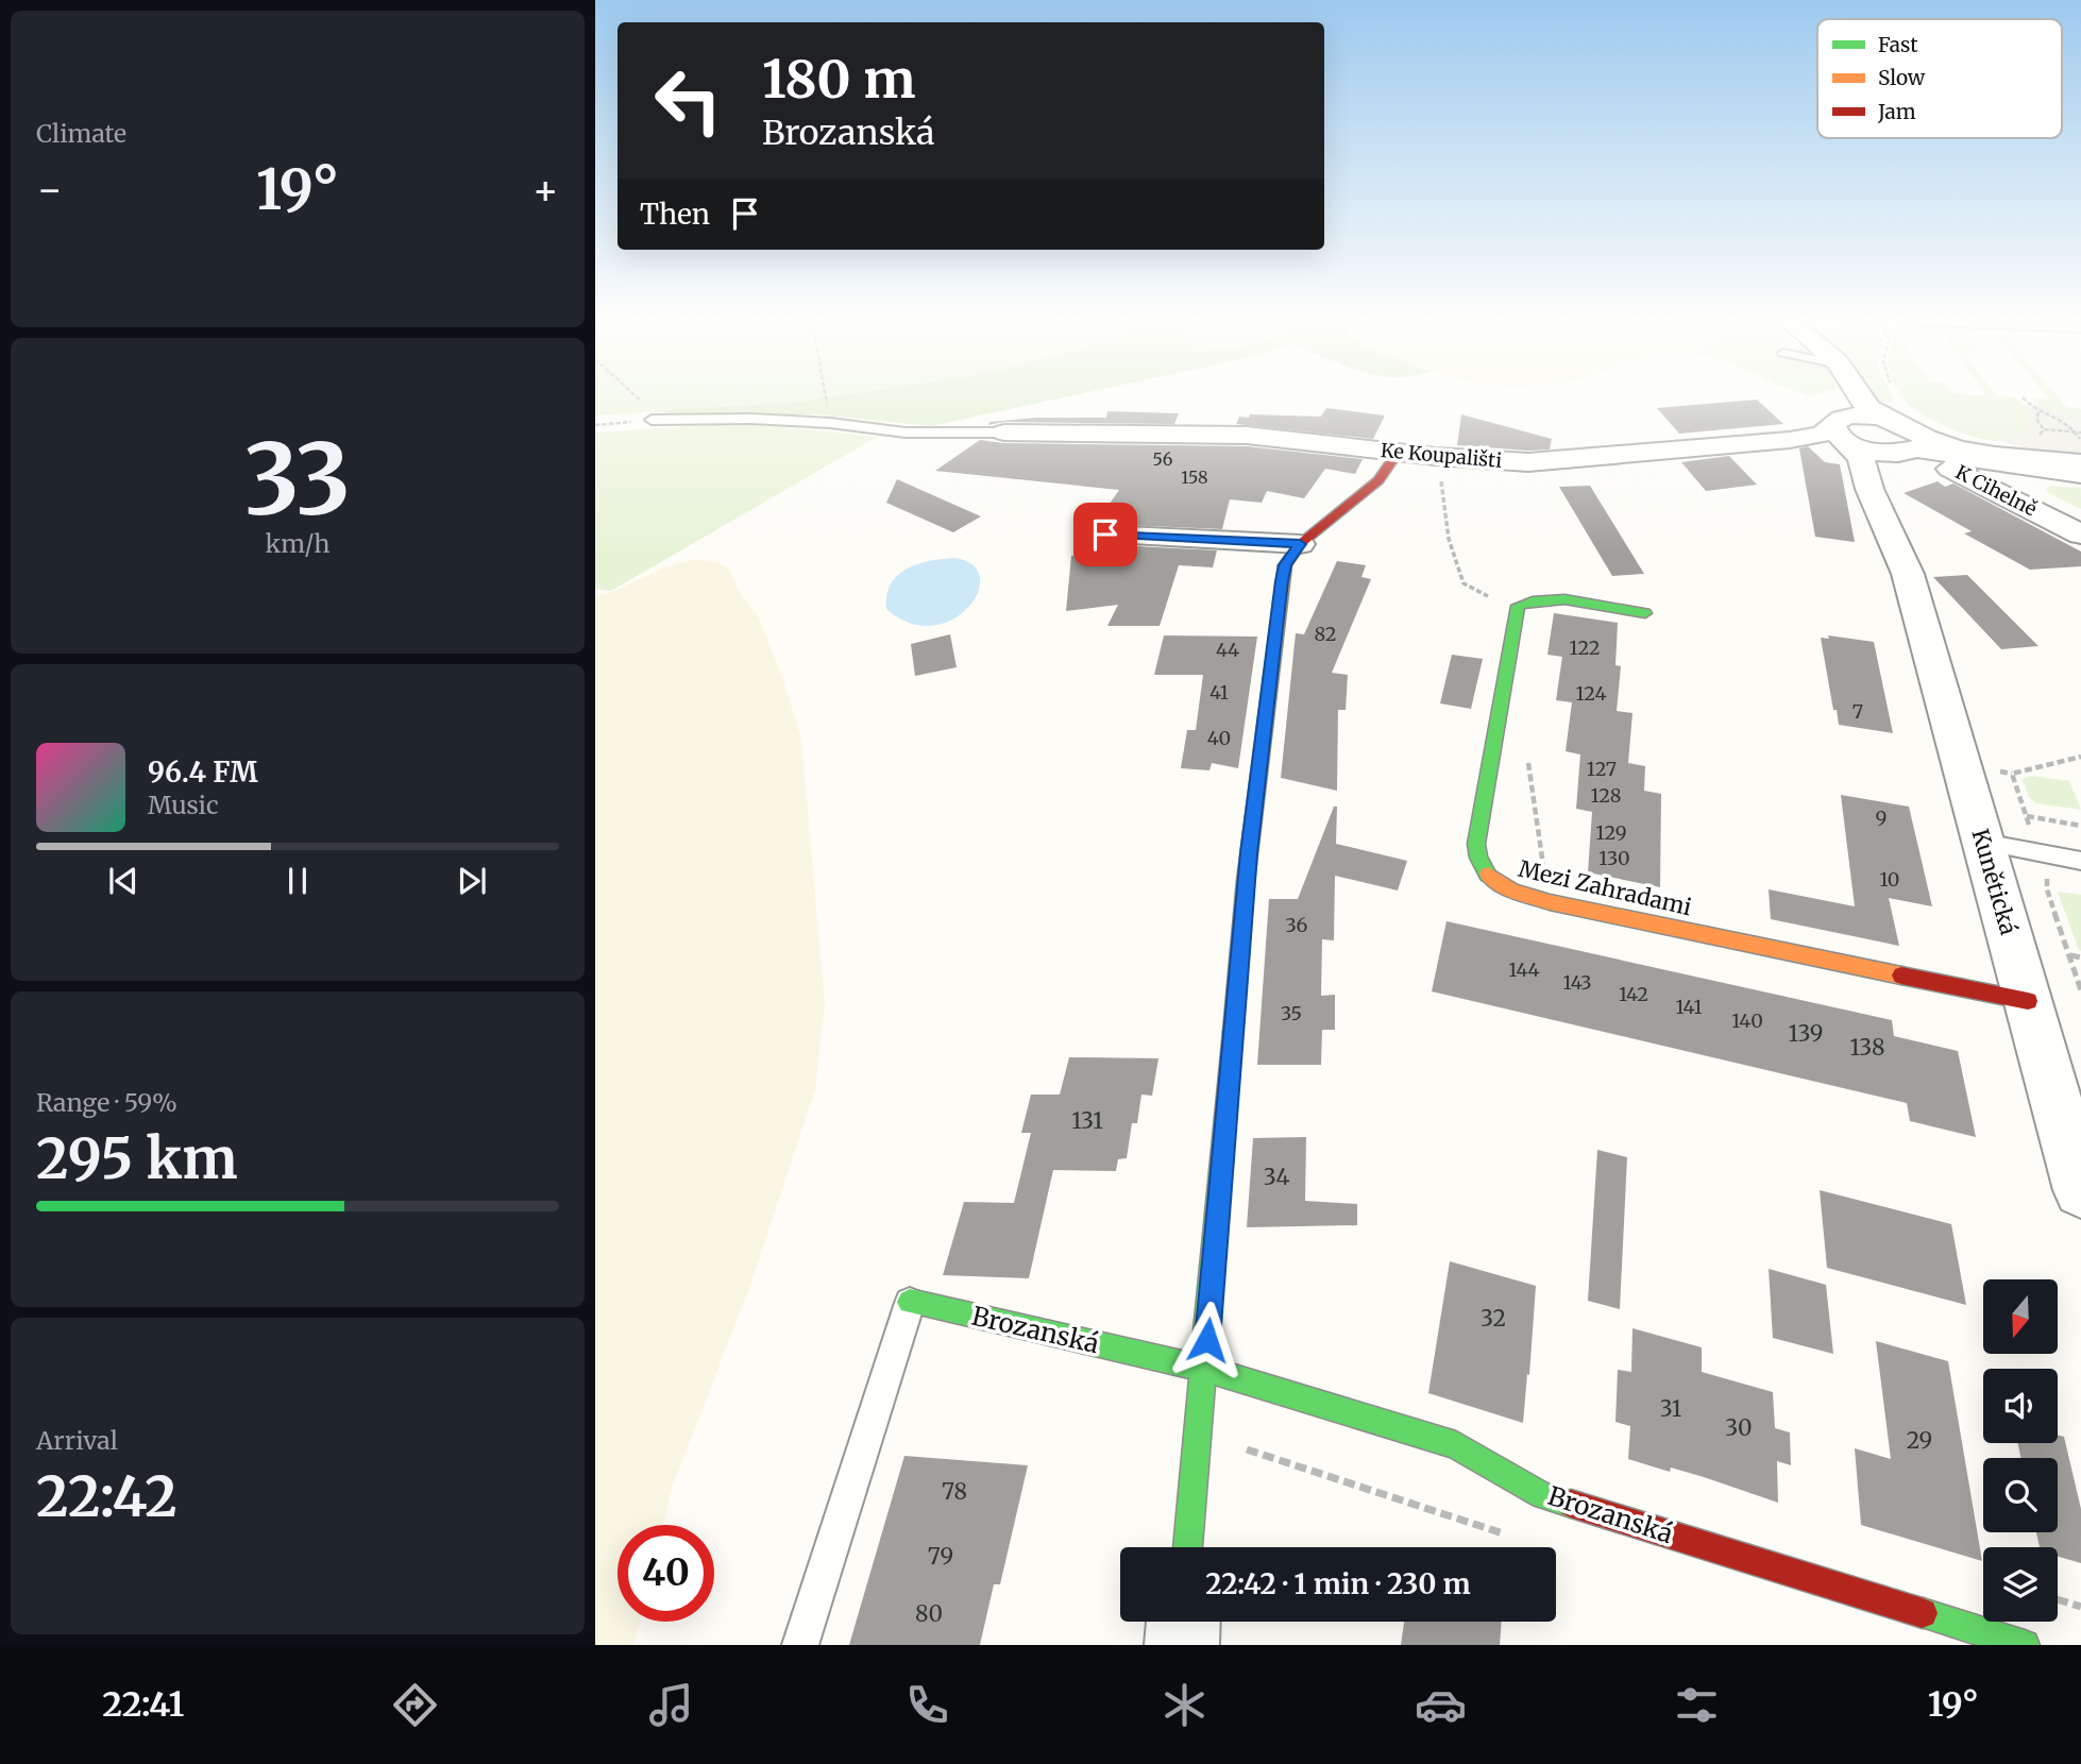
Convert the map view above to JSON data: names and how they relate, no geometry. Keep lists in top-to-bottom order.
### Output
{
  "streets": {
    "street": [
      "Ke Koupališti",
      "K Cihelně",
      "Kunětická",
      "Mezi Zahradami",
      "Brozanská"
    ]
  },
  "crossings": [
    ["Ke Koupališti", "Kunětická"],
    ["K Cihelně", "Kunětická"],
    ["Kunětická", "Mezi Zahradami"]
  ],
  "house_numbers": [
    "56",
    "158",
    "82",
    "122",
    "44",
    "41",
    "124",
    "7",
    "40",
    "127",
    "128",
    "9",
    "129",
    "130",
    "10",
    "36",
    "144",
    "143",
    "142",
    "141",
    "35",
    "140",
    "139",
    "138",
    "131",
    "34",
    "32",
    "31",
    "30",
    "29",
    "78",
    "79",
    "80"
  ],
  "legend": ["Fast", "Slow", "Jam"],
  "north": "bottom",
  "page": {
    "tile": [
      "Climate",
      ["33", "km/h"],
      ["Range · 59%", "295 km"],
      ["Arrival", "22:42"]
    ],
    "turn": ["180 m", "Brozanská"],
    "heat": ["−", "19°", "+"],
    "then": "Then",
    "song": ["96.4 FM", "Music"],
    "limit": "40",
    "trip": "22:42 · 1 min · 230 m",
    "tabs": ["22:41", "19°"]
  }
}
